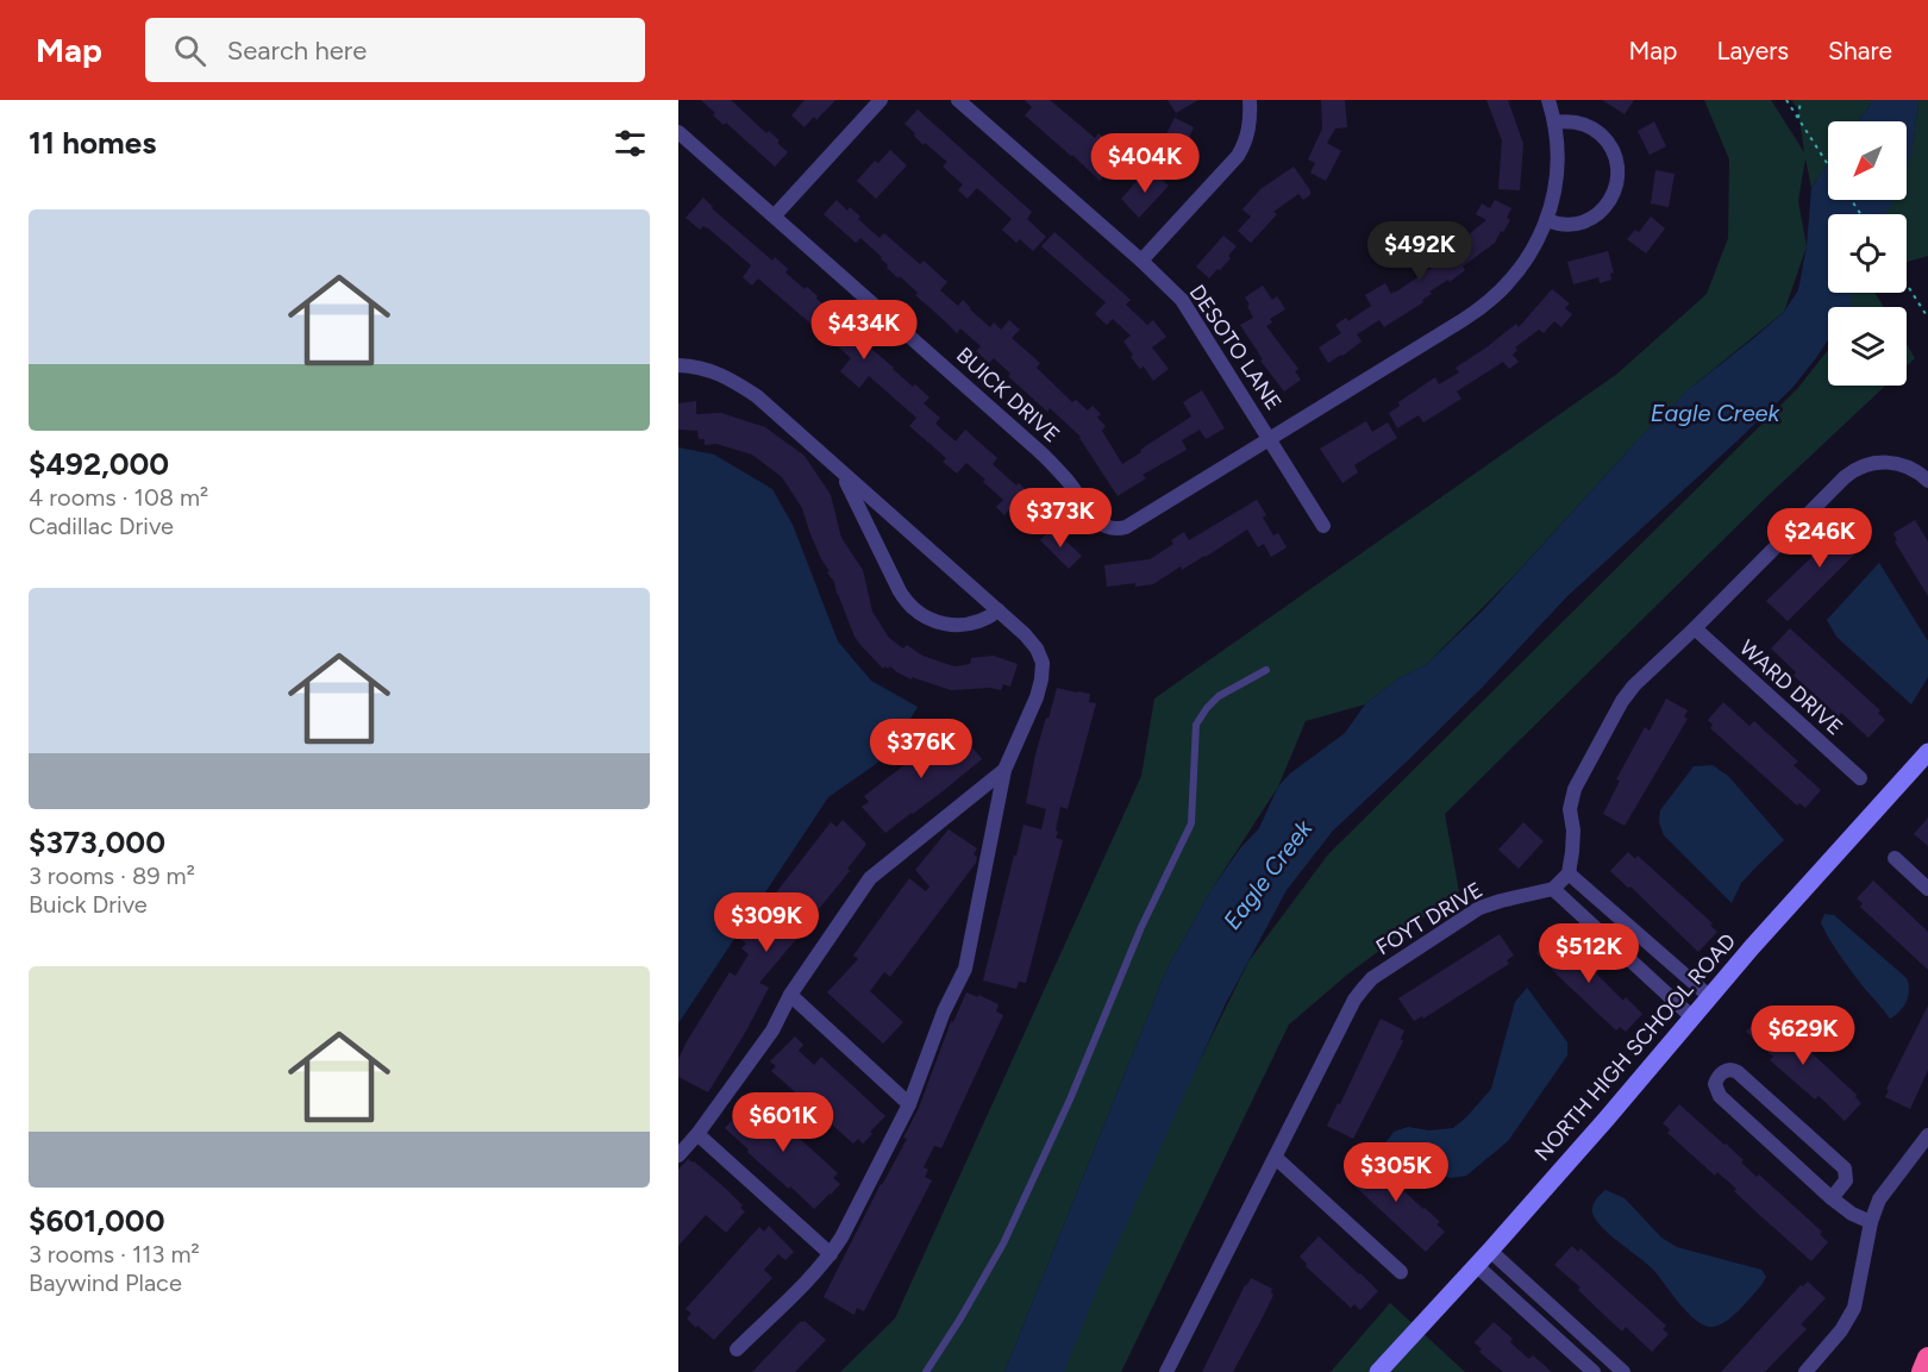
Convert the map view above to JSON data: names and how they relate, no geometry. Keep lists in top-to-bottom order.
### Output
{
  "streets": {
    "street": [
      "DESOTO LANE",
      "BUICK DRIVE",
      "WARD DRIVE",
      "FOYT DRIVE",
      "NORTH HIGH SCHOOL ROAD"
    ]
  },
  "crossings": [
    ["DESOTO LANE", "BUICK DRIVE"]
  ],
  "water": ["Eagle Creek"],
  "north": "bottom left",
  "page": {
    "header": "Map",
    "search": "Search here",
    "nav": ["Map", "Layers", "Share"],
    "heading": "11 homes",
    "price": [
      "$404K",
      "$492K",
      "$434K",
      "$373K",
      "$246K",
      "$376K",
      "$309K",
      "$512K",
      "$629K",
      "$601K",
      "$305K"
    ],
    "list": [
      {
        "name": "$492,000",
        "note": "4 rooms · 108 m² · Cadillac Drive"
      },
      {
        "name": "$373,000",
        "note": "3 rooms · 89 m² · Buick Drive"
      },
      {
        "name": "$601,000",
        "note": "3 rooms · 113 m² · Baywind Place"
      }
    ]
  }
}
